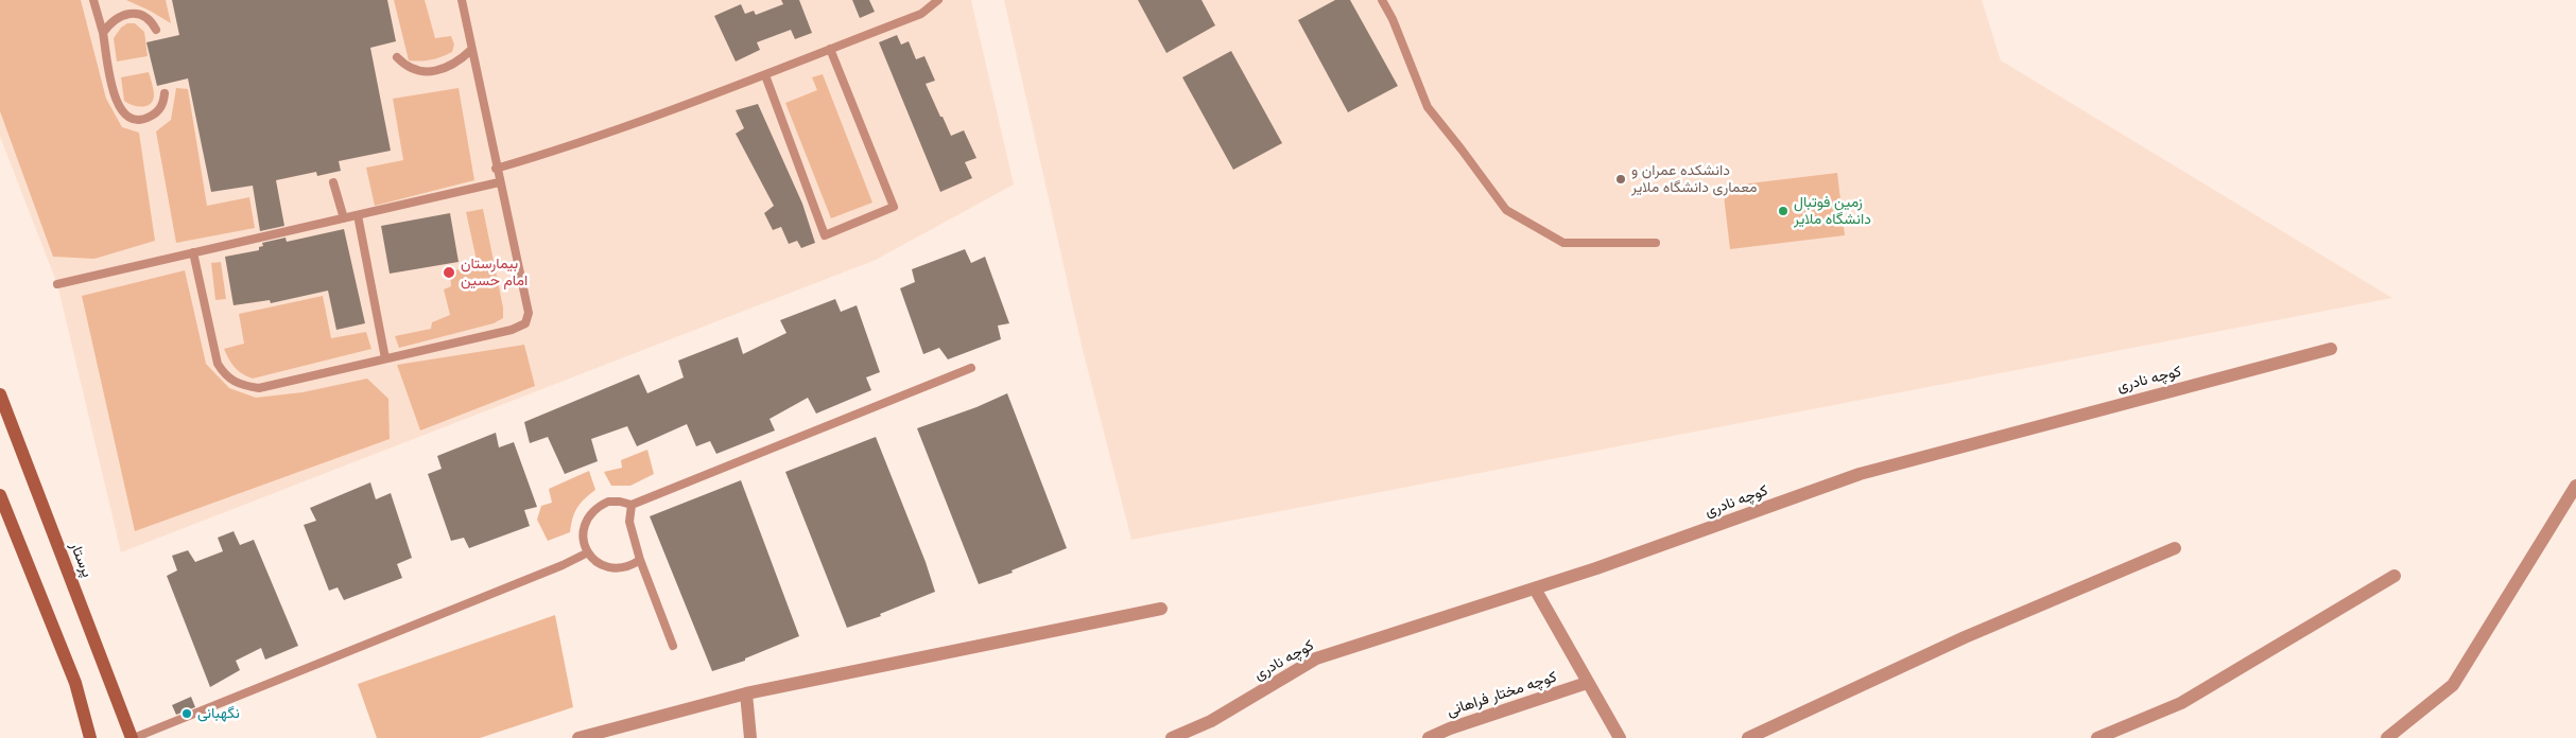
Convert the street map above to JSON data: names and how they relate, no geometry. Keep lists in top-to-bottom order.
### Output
{
  "streets": {
    "main road": ["پرستار"],
    "street": ["کوچه نادری", "کوچه مختار فراهانی"]
  },
  "places": [
    "دانشکده عمران و معماری دانشگاه ملایر",
    "زمین فوتبال دانشگاه ملایر",
    "بیمارستان امام حسین",
    "نگهبانی"
  ]
}
